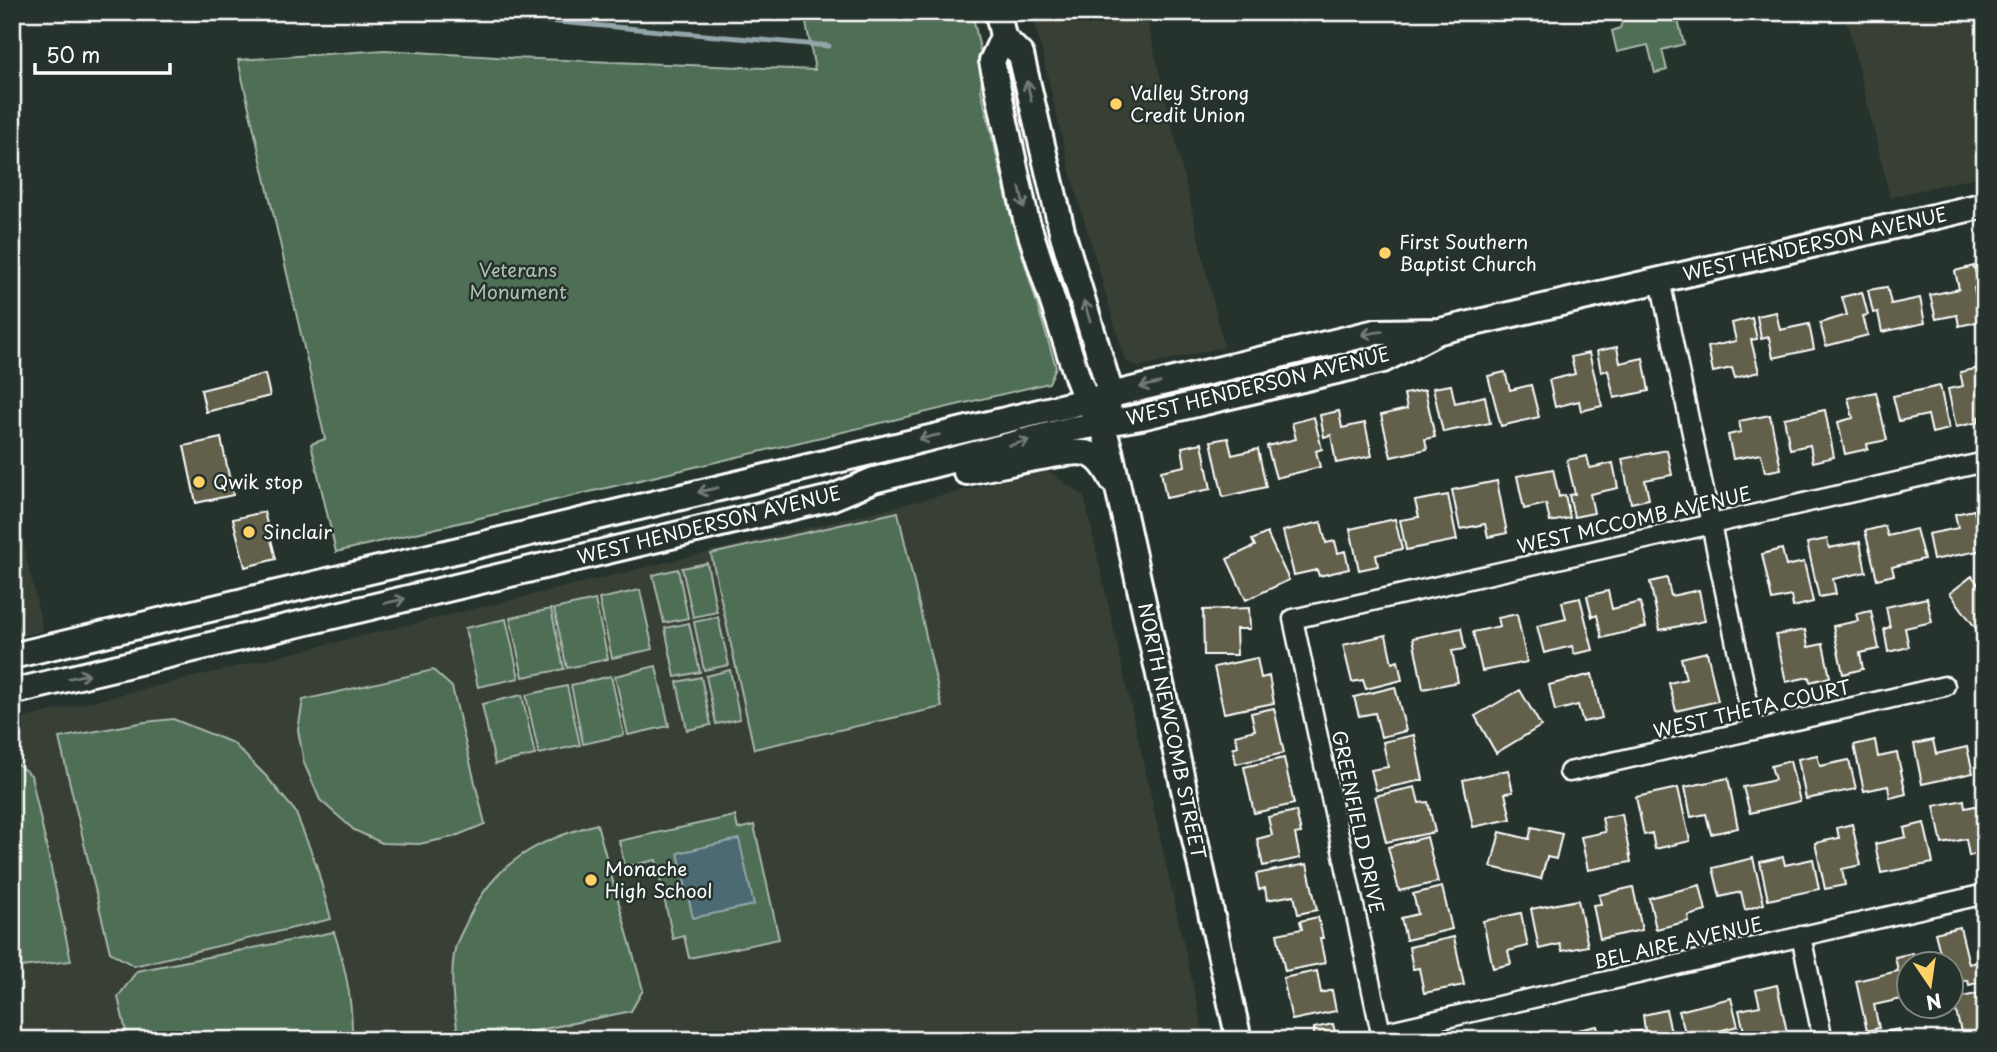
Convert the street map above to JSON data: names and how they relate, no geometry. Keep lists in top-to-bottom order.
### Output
{
  "streets": {
    "main road": ["WEST HENDERSON AVENUE", "NORTH NEWCOMB STREET"],
    "street": [
      "WEST MCCOMB AVENUE",
      "WEST THETA COURT",
      "GREENFIELD DRIVE",
      "BEL AIRE AVENUE"
    ]
  },
  "crossings": [
    ["WEST HENDERSON AVENUE", "NORTH NEWCOMB STREET"],
    ["WEST MCCOMB AVENUE", "GREENFIELD DRIVE"],
    ["GREENFIELD DRIVE", "BEL AIRE AVENUE"]
  ],
  "parks": ["Veterans Monument"],
  "places": [
    "Valley Strong Credit Union",
    "First Southern Baptist Church",
    "Qwik stop",
    "Sinclair",
    "Monache High School"
  ],
  "scale_bar": "50 m",
  "north": "bottom"
}
